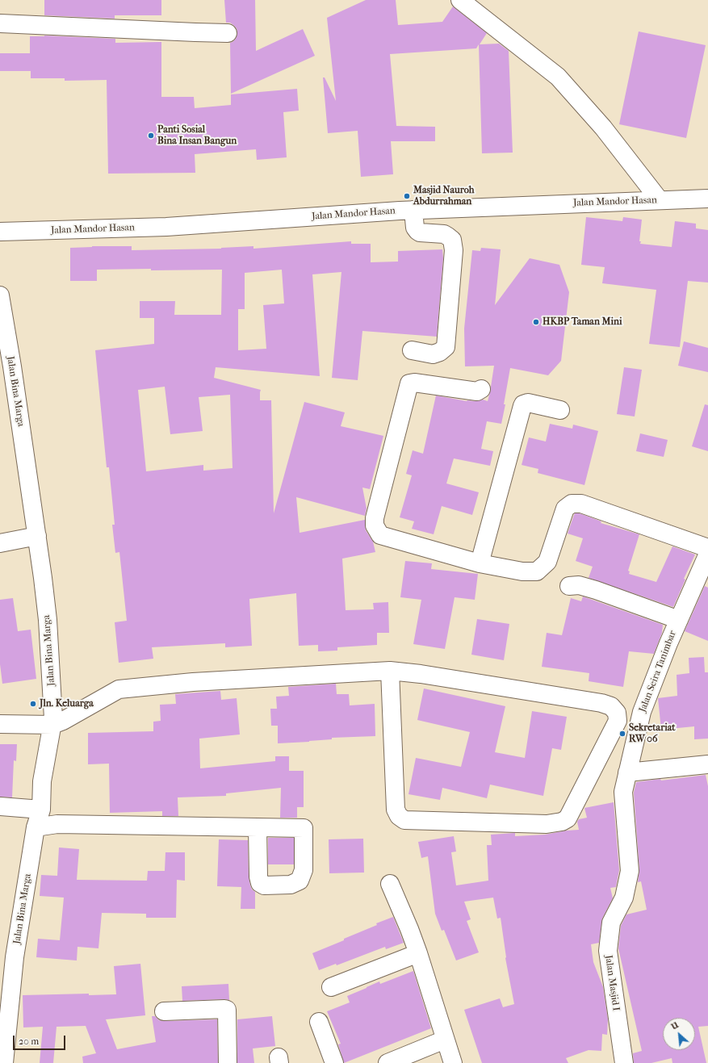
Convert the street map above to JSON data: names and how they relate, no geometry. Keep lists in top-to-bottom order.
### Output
{
  "streets": {
    "street": [
      "Jalan Mandor Hasan",
      "Jalan Bina Marga",
      "Jalan Seira Tanimbar",
      "Jalan Masjid I"
    ]
  },
  "crossings": [
    ["Jalan Seira Tanimbar", "Jalan Masjid I"]
  ],
  "places": [
    "Panti Sosial Bina Insan Bangun",
    "Masjid Nauroh Abdurrahman",
    "HKBP Taman Mini",
    "Jln. Keluarga",
    "Sekretariat RW 06"
  ],
  "scale_bar": "20 m",
  "north": "top left"
}
